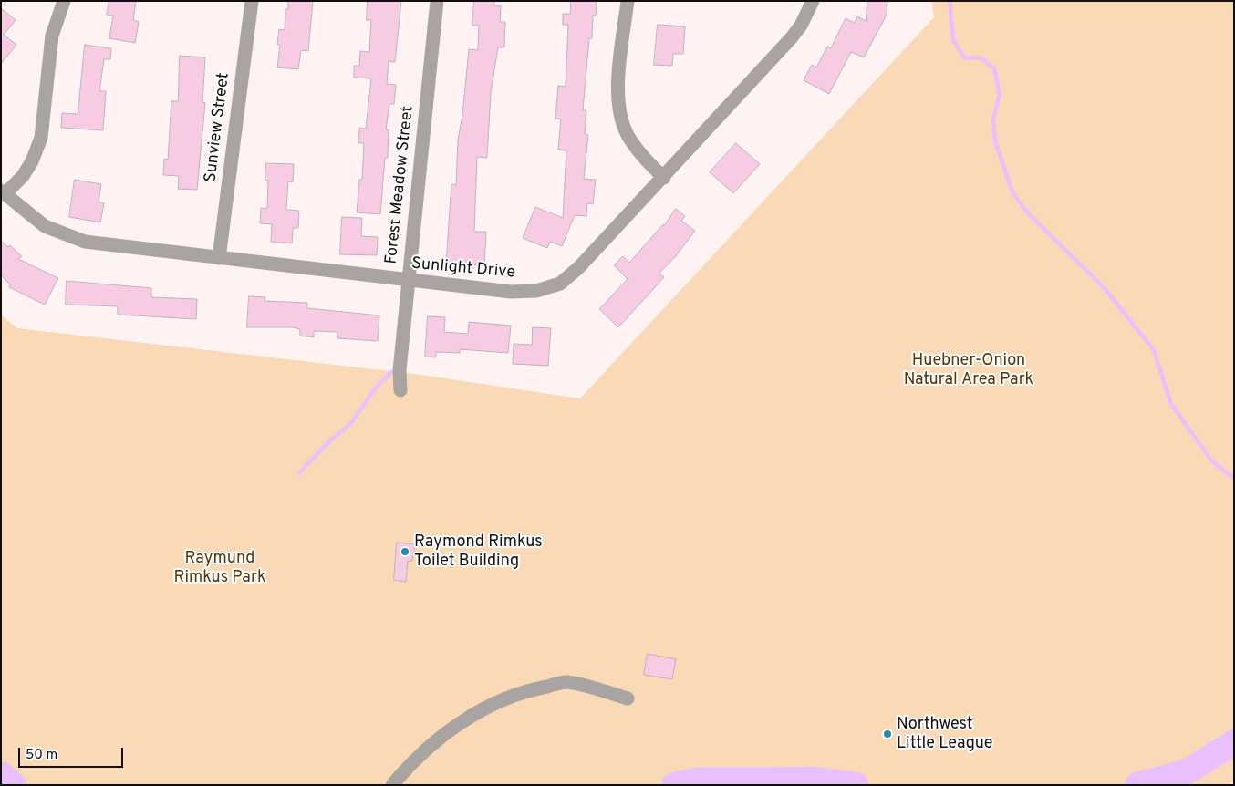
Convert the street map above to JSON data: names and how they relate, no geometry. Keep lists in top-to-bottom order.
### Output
{
  "streets": {
    "street": ["Sunview Street", "Forest Meadow Street", "Sunlight Drive"]
  },
  "crossings": [
    ["Sunview Street", "Sunlight Drive"],
    ["Forest Meadow Street", "Sunlight Drive"]
  ],
  "parks": ["Huebner-Onion Natural Area Park", "Raymund Rimkus Park"],
  "places": ["Raymond Rimkus Toilet Building", "Northwest Little League"],
  "scale_bar": "50 m"
}
